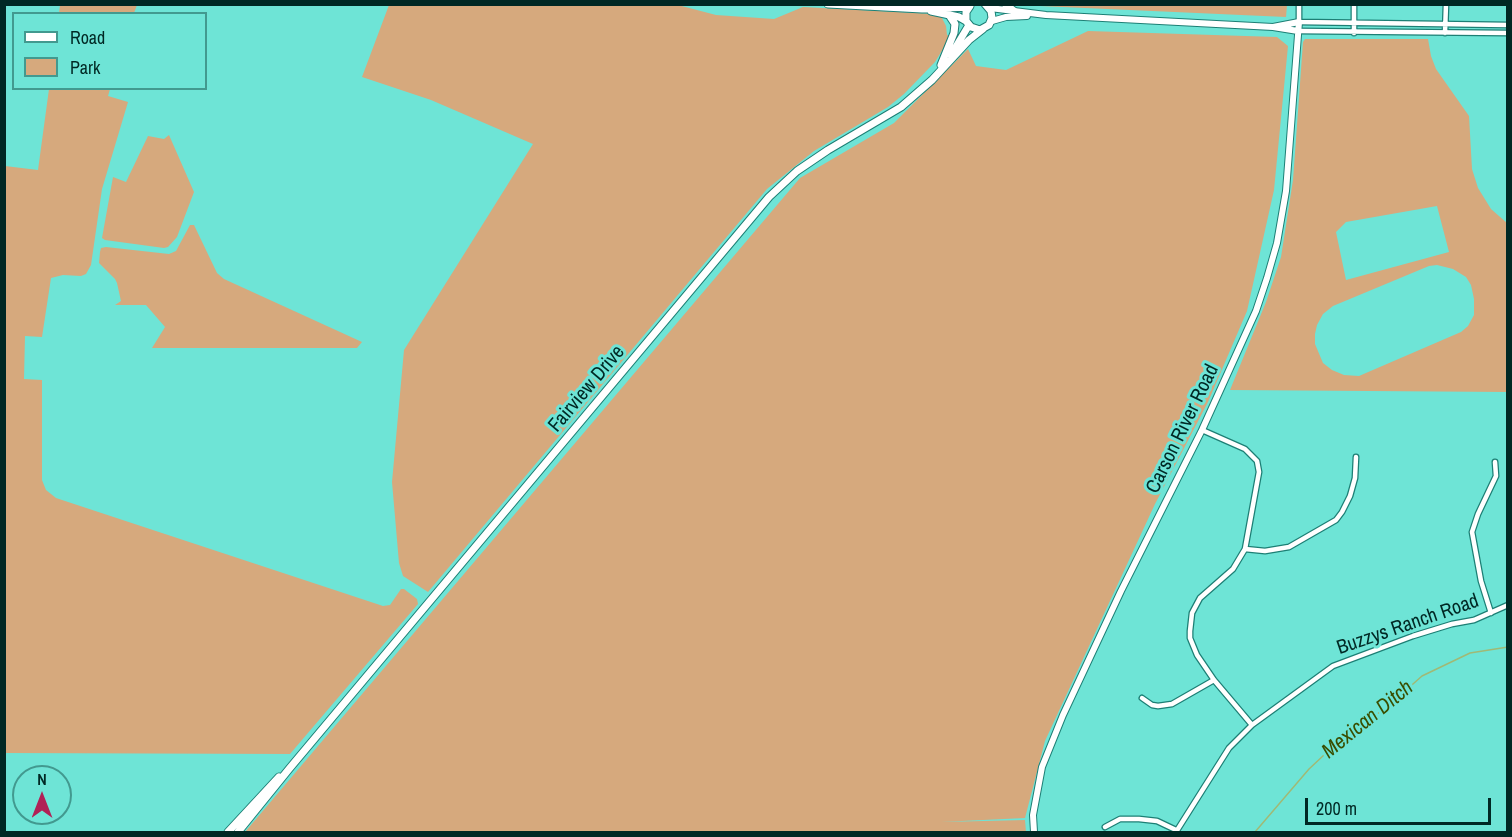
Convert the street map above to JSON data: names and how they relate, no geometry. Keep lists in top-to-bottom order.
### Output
{
  "streets": {
    "main road": ["Fairview Drive"],
    "street": ["Carson River Road", "Buzzys Ranch Road"]
  },
  "water": ["Mexican Ditch"],
  "legend": ["Road", "Park"],
  "scale_bar": "200 m",
  "north": "top"
}
